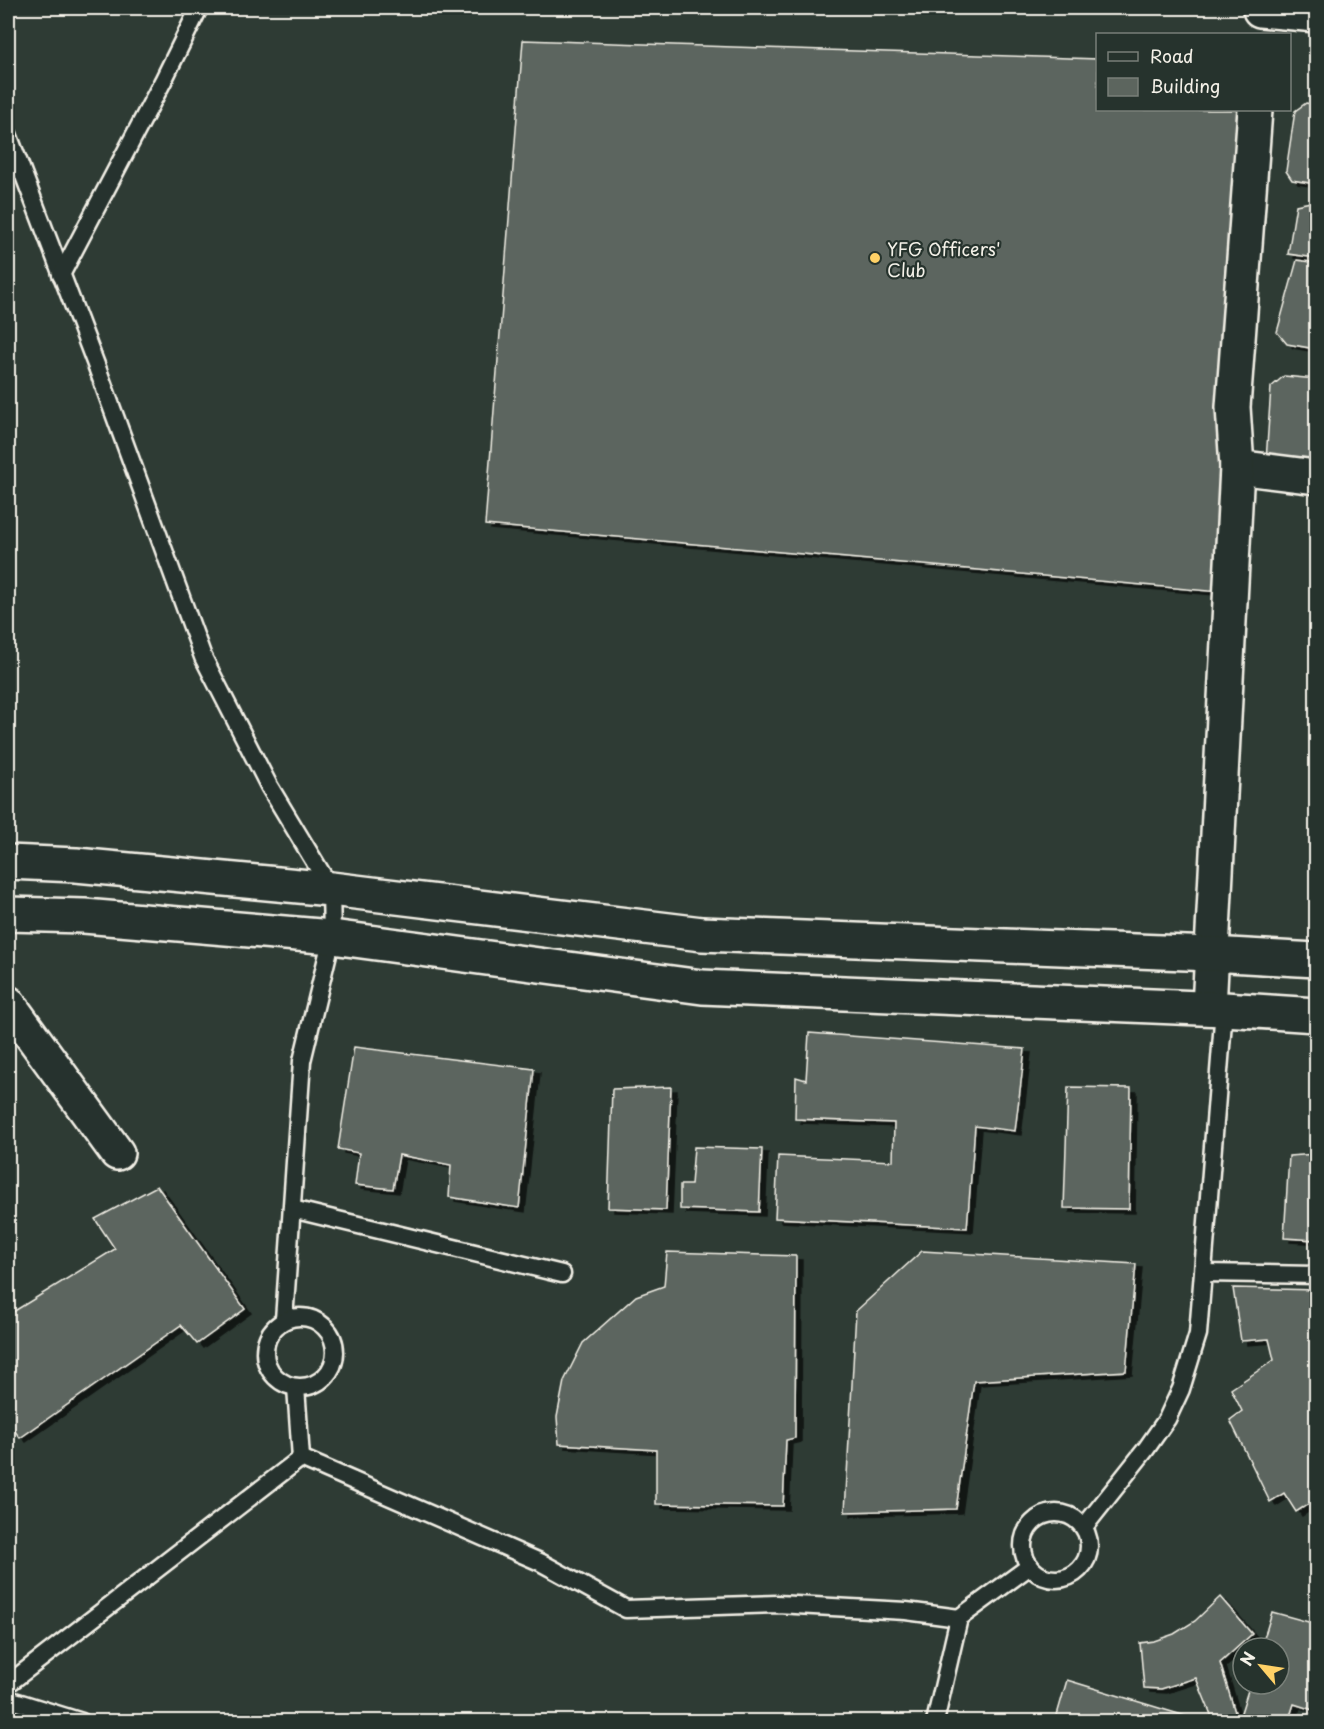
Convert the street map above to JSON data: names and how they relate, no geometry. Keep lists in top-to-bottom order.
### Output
{
  "places": ["YFG Officers' Club"],
  "legend": ["Road", "Building"],
  "north": "top left"
}
